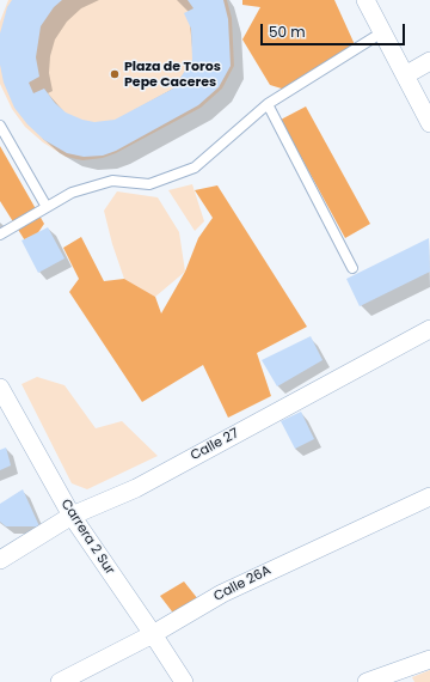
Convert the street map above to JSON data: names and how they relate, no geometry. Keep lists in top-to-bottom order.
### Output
{
  "streets": {
    "street": ["Calle 27", "Carrera 2 Sur", "Calle 26A"]
  },
  "crossings": [
    ["Calle 27", "Carrera 2 Sur"],
    ["Carrera 2 Sur", "Calle 26A"]
  ],
  "places": ["Plaza de Toros Pepe Caceres"],
  "scale_bar": "50 m"
}
